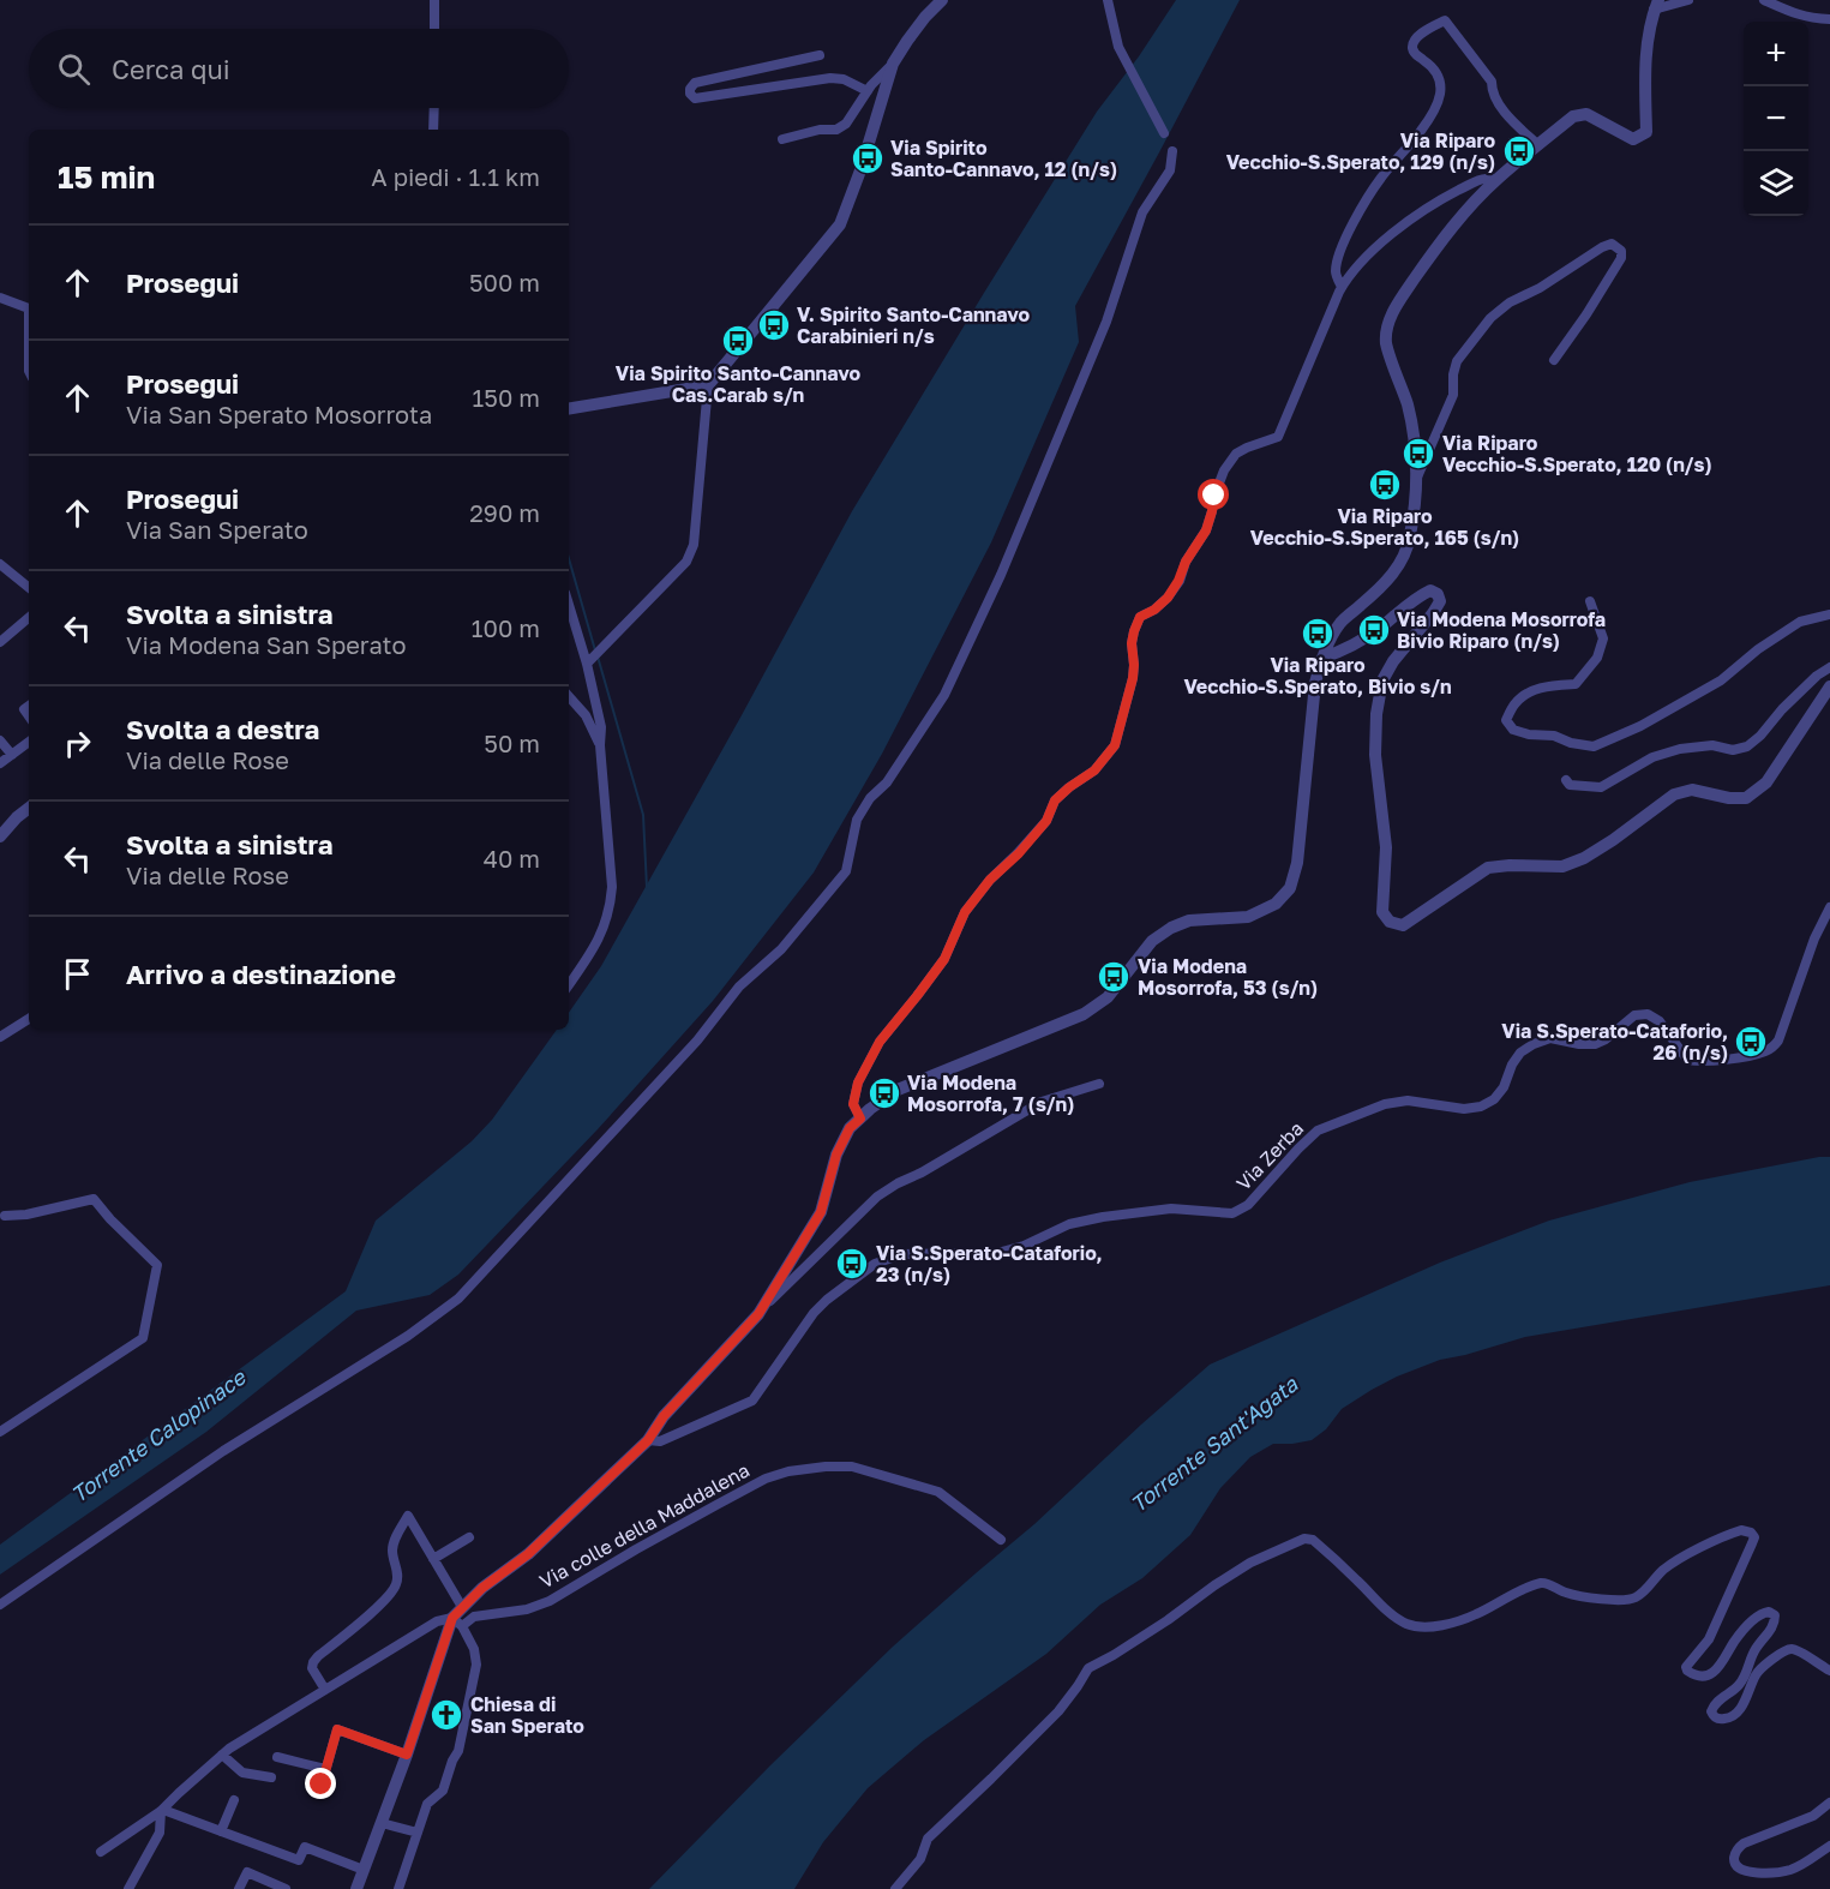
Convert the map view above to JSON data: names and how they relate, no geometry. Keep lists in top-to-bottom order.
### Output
{
  "streets": {
    "street": ["Via Zerba", "Via colle della Maddalena"]
  },
  "water": ["Torrente Calopinace", "Torrente Sant'Agata"],
  "places": {
    "bus stop": [
      "Via Riparo Vecchio-S.Sperato, 129 (n/s)",
      "Via Spirito Santo-Cannavo, 12 (n/s)",
      "V. Spirito Santo-Cannavo Carabinieri n/s",
      "Via Spirito Santo-Cannavo Cas.Carab s/n",
      "Via Riparo Vecchio-S.Sperato, 120 (n/s)",
      "Via Riparo Vecchio-S.Sperato, 165 (s/n)",
      "Via Modena Mosorrofa Bivio Riparo (n/s)",
      "Via Riparo Vecchio-S.Sperato, Bivio s/n",
      "Via Modena Mosorrofa, 53 (s/n)",
      "Via S.Sperato-Cataforio, 26 (n/s)",
      "Via Modena Mosorrofa, 7 (s/n)",
      "Via S.Sperato-Cataforio, 23 (n/s)"
    ],
    "church": ["Chiesa di San Sperato"]
  },
  "page": {
    "map_buttons": ["+", "−"],
    "search": "Cerca qui",
    "heading": ["15 min", "A piedi · 1.1 km"],
    "list": [
      ["Prosegui", "500 m"],
      ["Prosegui", "Via San Sperato Mosorrota", "150 m"],
      ["Prosegui", "Via San Sperato", "290 m"],
      ["Svolta a sinistra", "Via Modena San Sperato", "100 m"],
      ["Svolta a destra", "Via delle Rose", "50 m"],
      ["Svolta a sinistra", "Via delle Rose", "40 m"],
      "Arrivo a destinazione"
    ]
  }
}
